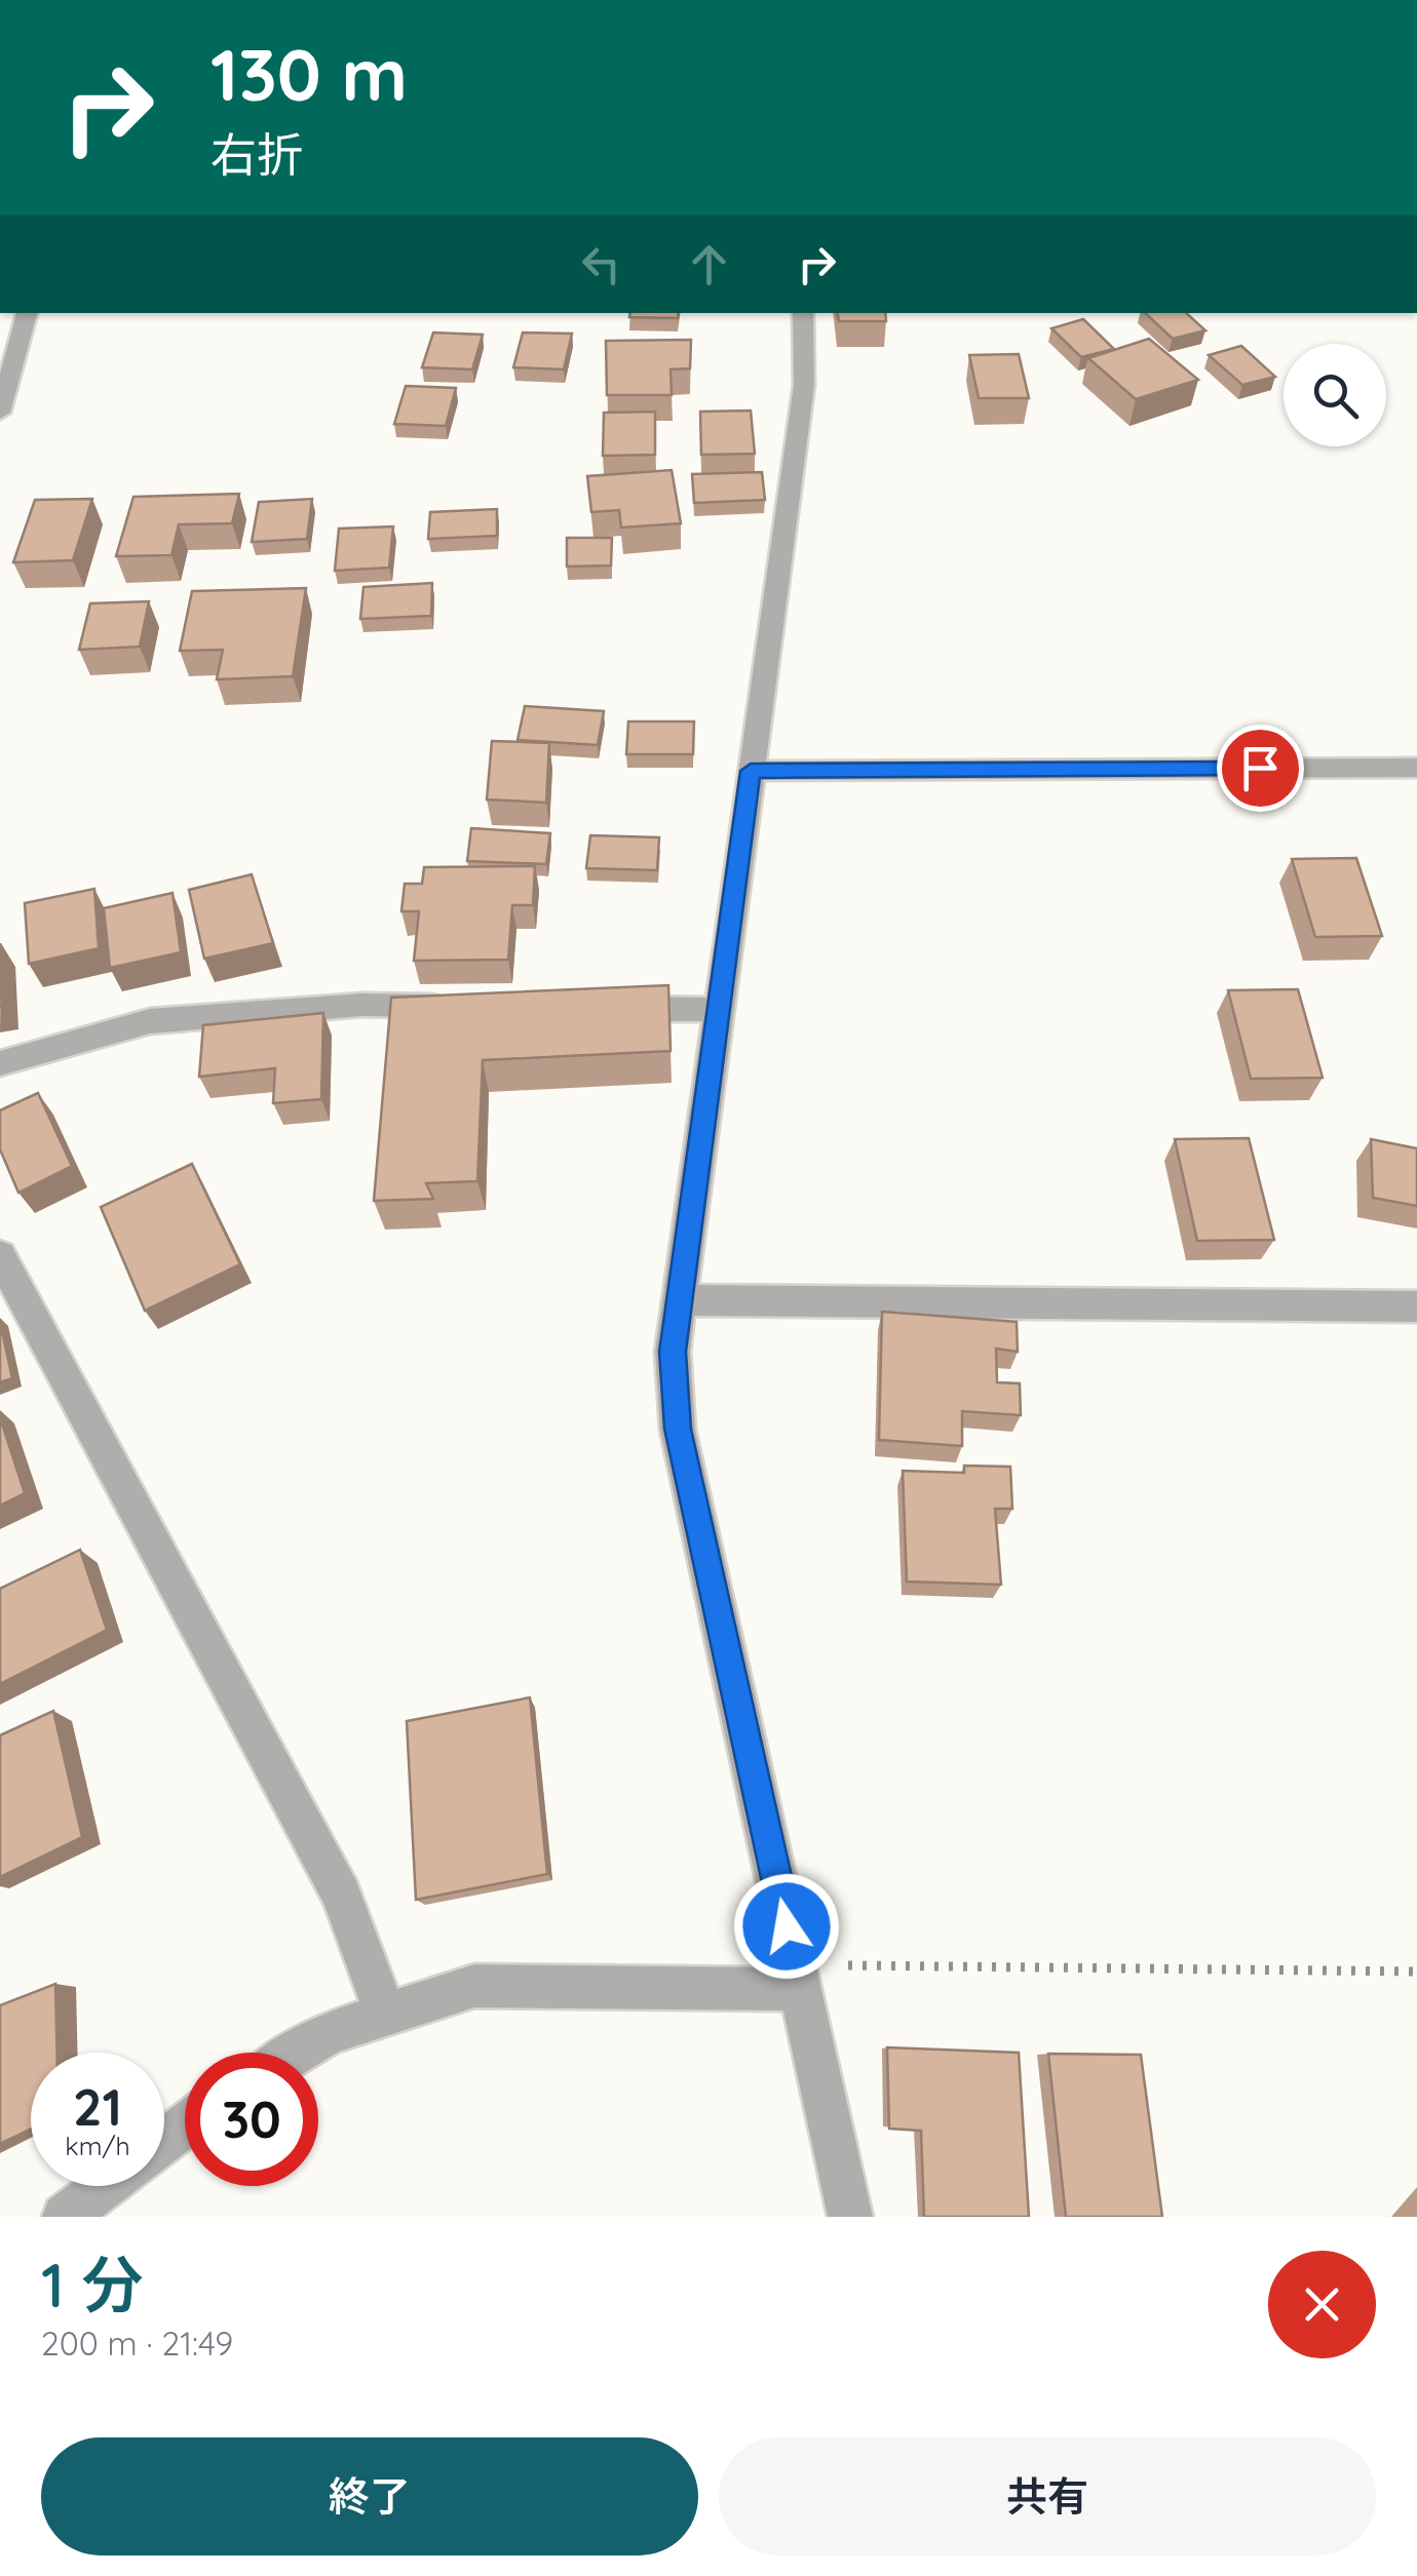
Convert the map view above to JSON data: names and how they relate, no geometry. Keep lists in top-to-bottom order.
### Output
{
  "page": {
    "turn": ["130 m", "右折"],
    "speed": "21 km/h",
    "limit": "30",
    "heading": ["1 分", "200 m · 21:49"],
    "buttons": ["終了", "共有"]
  }
}
